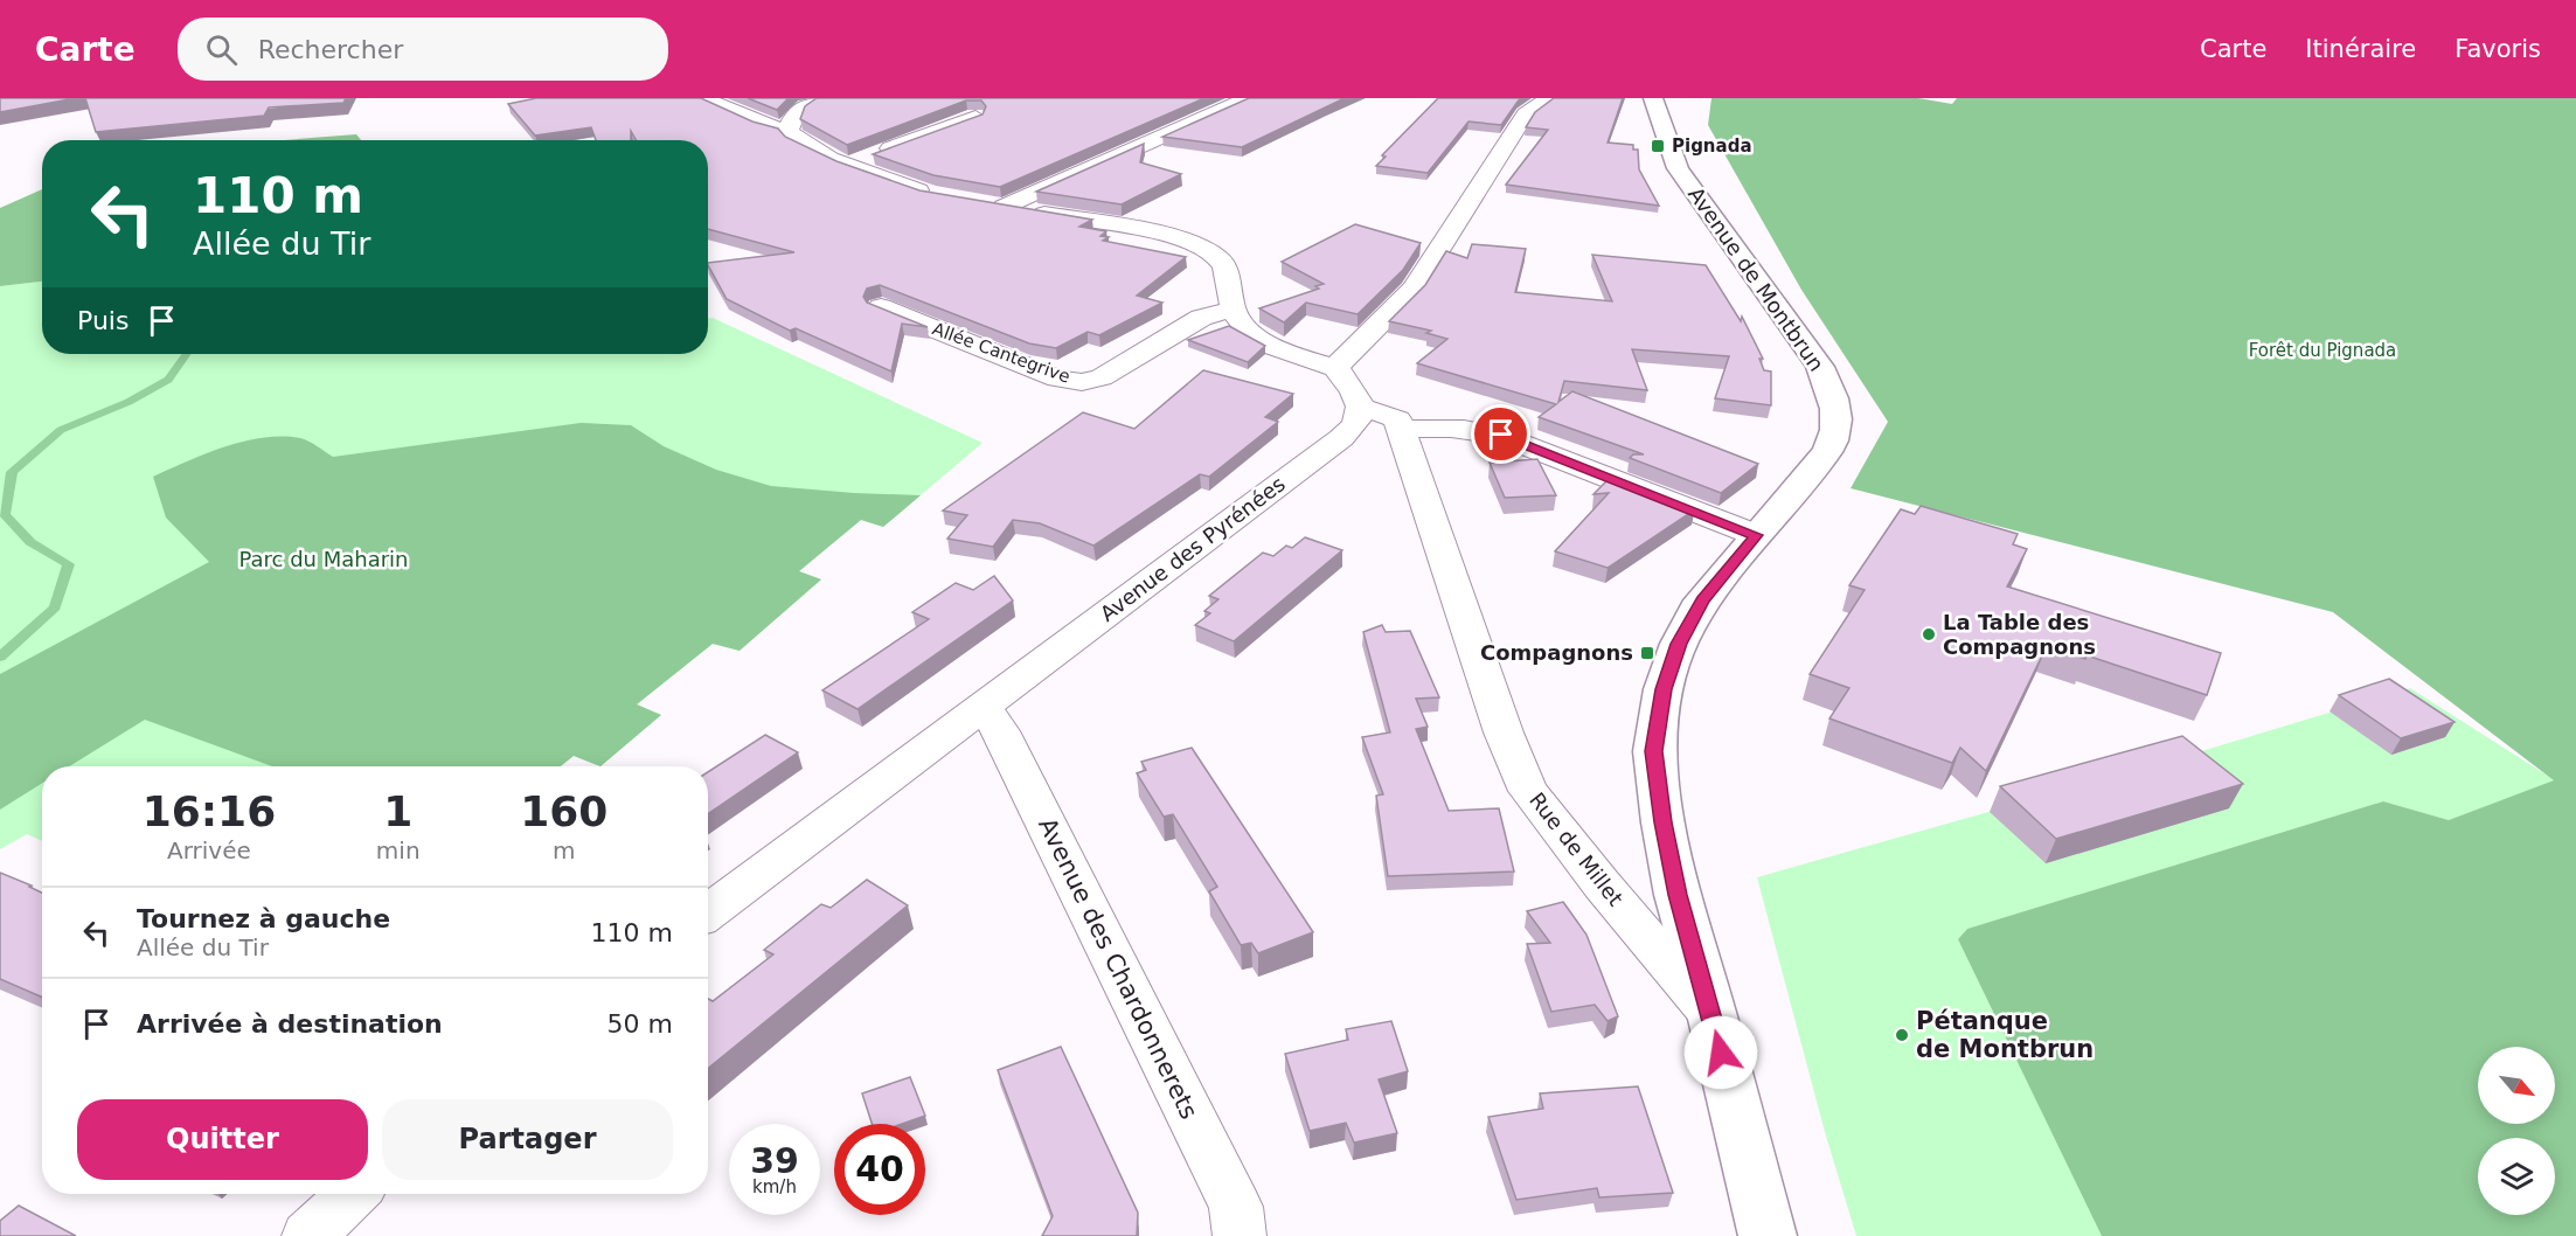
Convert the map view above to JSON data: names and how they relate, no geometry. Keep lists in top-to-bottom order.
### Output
{
  "streets": {
    "street": [
      "Avenue de Montbrun",
      "Allée Cantegrive",
      "Avenue des Pyrénées",
      "Rue de Millet",
      "Avenue des Chardonnerets"
    ]
  },
  "crossings": [
    ["Avenue de Montbrun", "Rue de Millet"],
    ["Avenue des Pyrénées", "Avenue des Chardonnerets"]
  ],
  "parks": ["Forêt du Pignada", "Parc du Maharin"],
  "places": {
    "transit": ["Pignada", "Compagnons"],
    "other": ["La Table des Compagnons", "Pétanque de Montbrun"]
  },
  "north": "bottom right",
  "page": {
    "header": "Carte",
    "search": "Rechercher",
    "nav": ["Carte", "Itinéraire", "Favoris"],
    "turn": ["110 m", "Allée du Tir"],
    "then": "Puis",
    "eta": [
      "16:16",
      "Arrivée",
      "1",
      "min",
      "160",
      "m"
    ],
    "list": [
      {
        "name": "Tournez à gauche",
        "note": "Allée du Tir",
        "value": "110 m"
      },
      {
        "name": "Arrivée à destination",
        "value": "50 m"
      }
    ],
    "buttons": ["Quitter", "Partager"],
    "speed": "39 km/h",
    "limit": "40"
  }
}
